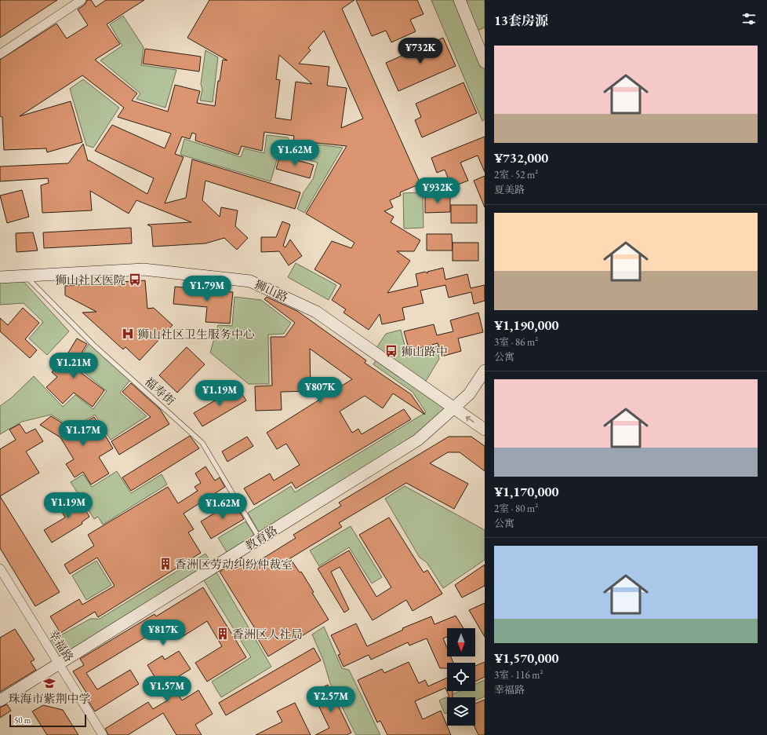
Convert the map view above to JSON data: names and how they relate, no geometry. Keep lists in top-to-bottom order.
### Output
{
  "streets": {
    "street": ["狮山路", "教育路", "幸福路"],
    "lane": ["福寿街"]
  },
  "crossings": [
    ["狮山路", "福寿街"],
    ["狮山路", "教育路"],
    ["福寿街", "教育路"],
    ["教育路", "幸福路"]
  ],
  "places": {
    "bus stop": ["狮山社区医院", "狮山路中"],
    "hospital": ["狮山社区卫生服务中心"],
    "building": ["香洲区劳动纠纷仲裁室", "香洲区人社局"],
    "school or university": ["珠海市紫荆中学"]
  },
  "scale_bar": "50 m",
  "north": "bottom",
  "page": {
    "heading": "13套房源",
    "price": [
      "¥732K",
      "¥1.62M",
      "¥932K",
      "¥1.79M",
      "¥1.21M",
      "¥807K",
      "¥1.19M",
      "¥1.17M",
      "¥1.19M",
      "¥1.62M",
      "¥817K",
      "¥1.57M",
      "¥2.57M"
    ],
    "list": [
      {
        "name": "¥732,000",
        "note": "2室 · 52 m² · 夏美路"
      },
      {
        "name": "¥1,190,000",
        "note": "3室 · 86 m² · 公寓"
      },
      {
        "name": "¥1,170,000",
        "note": "2室 · 80 m² · 公寓"
      },
      {
        "name": "¥1,570,000",
        "note": "3室 · 116 m² · 幸福路"
      }
    ],
    "scale": "50 m"
  }
}
